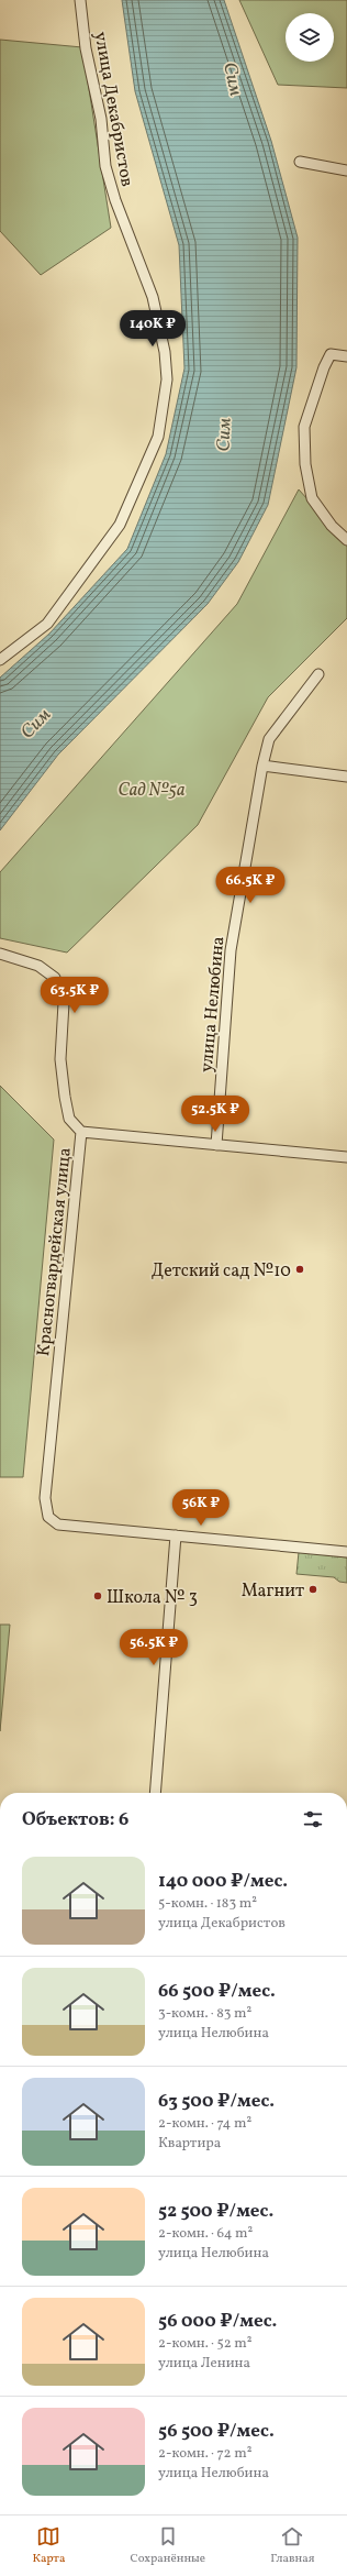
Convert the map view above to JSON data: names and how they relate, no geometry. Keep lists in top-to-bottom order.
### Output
{
  "streets": {
    "street": ["улица Декабристов", "улица Нелюбина", "Красногвардейская улица"]
  },
  "water": ["Сим"],
  "parks": ["Сад №5а"],
  "places": ["Детский сад №10", "Магнит", "Школа № 3"],
  "page": {
    "price": [
      "140K ₽",
      "66.5K ₽",
      "63.5K ₽",
      "52.5K ₽",
      "56K ₽",
      "56.5K ₽"
    ],
    "heading": "Объектов: 6",
    "list": [
      {
        "name": "140 000 ₽/мес.",
        "note": "5-комн. · 183 m² · улица Декабристов"
      },
      {
        "name": "66 500 ₽/мес.",
        "note": "3-комн. · 83 m² · улица Нелюбина"
      },
      {
        "name": "63 500 ₽/мес.",
        "note": "2-комн. · 74 m² · Квартира"
      },
      {
        "name": "52 500 ₽/мес.",
        "note": "2-комн. · 64 m² · улица Нелюбина"
      },
      {
        "name": "56 000 ₽/мес.",
        "note": "2-комн. · 52 m² · улица Ленина"
      },
      {
        "name": "56 500 ₽/мес.",
        "note": "2-комн. · 72 m² · улица Нелюбина"
      }
    ],
    "tabs": ["Карта", "Сохранённые", "Главная"]
  }
}
